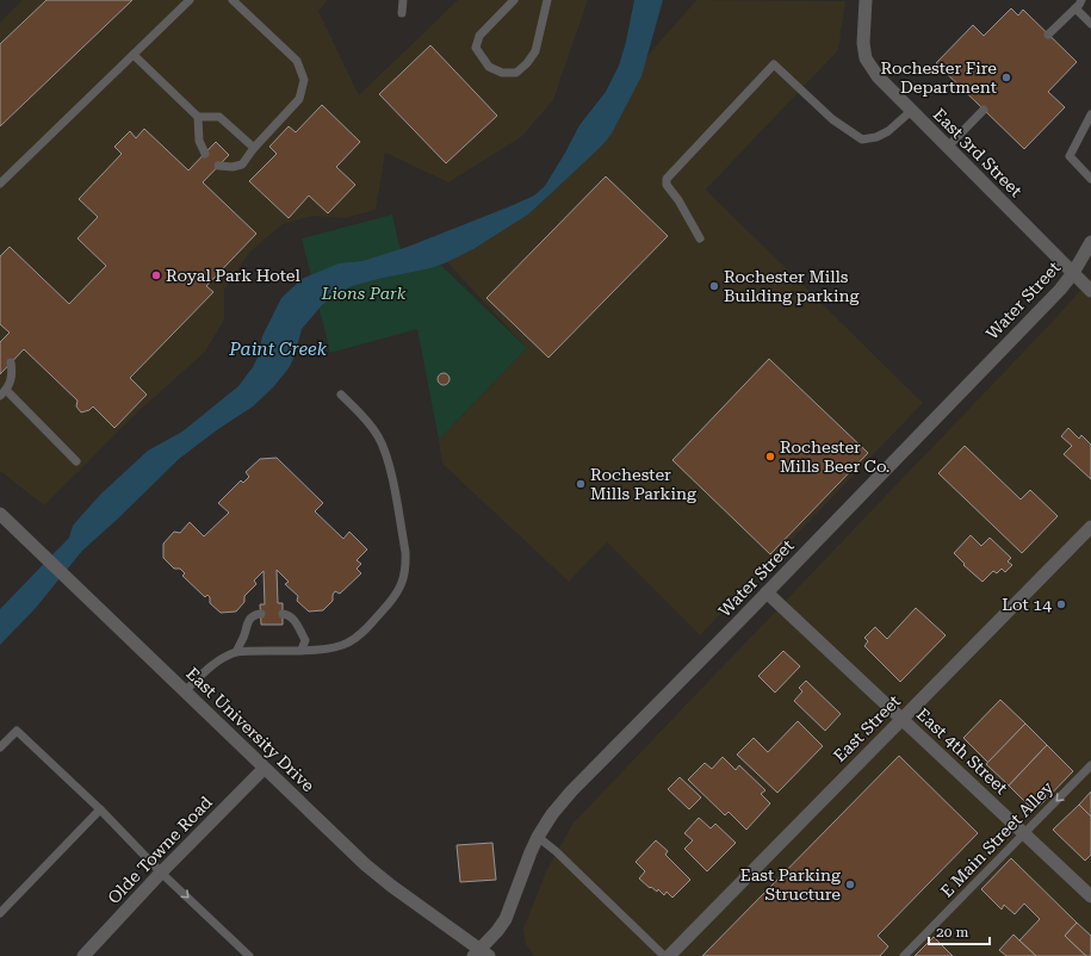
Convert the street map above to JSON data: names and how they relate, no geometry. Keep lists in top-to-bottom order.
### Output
{
  "streets": {
    "street": [
      "East 3rd Street",
      "Water Street",
      "East Street",
      "East University Drive",
      "East 4th Street",
      "Olde Towne Road"
    ],
    "lane": ["E Main Street Alley"]
  },
  "crossings": [
    ["East 3rd Street", "Water Street"],
    ["Water Street", "East University Drive"],
    ["Water Street", "East 4th Street"],
    ["East Street", "East 4th Street"],
    ["East University Drive", "Olde Towne Road"],
    ["East 4th Street", "E Main Street Alley"]
  ],
  "one_way": ["E Main Street Alley"],
  "water": ["Paint Creek"],
  "parks": ["Lions Park"],
  "places": [
    "Rochester Fire Department",
    "Royal Park Hotel",
    "Rochester Mills Building parking",
    "Rochester Mills Beer Co.",
    "Rochester Mills Parking",
    "Lot 14",
    "East Parking Structure"
  ],
  "scale_bar": "20 m"
}
